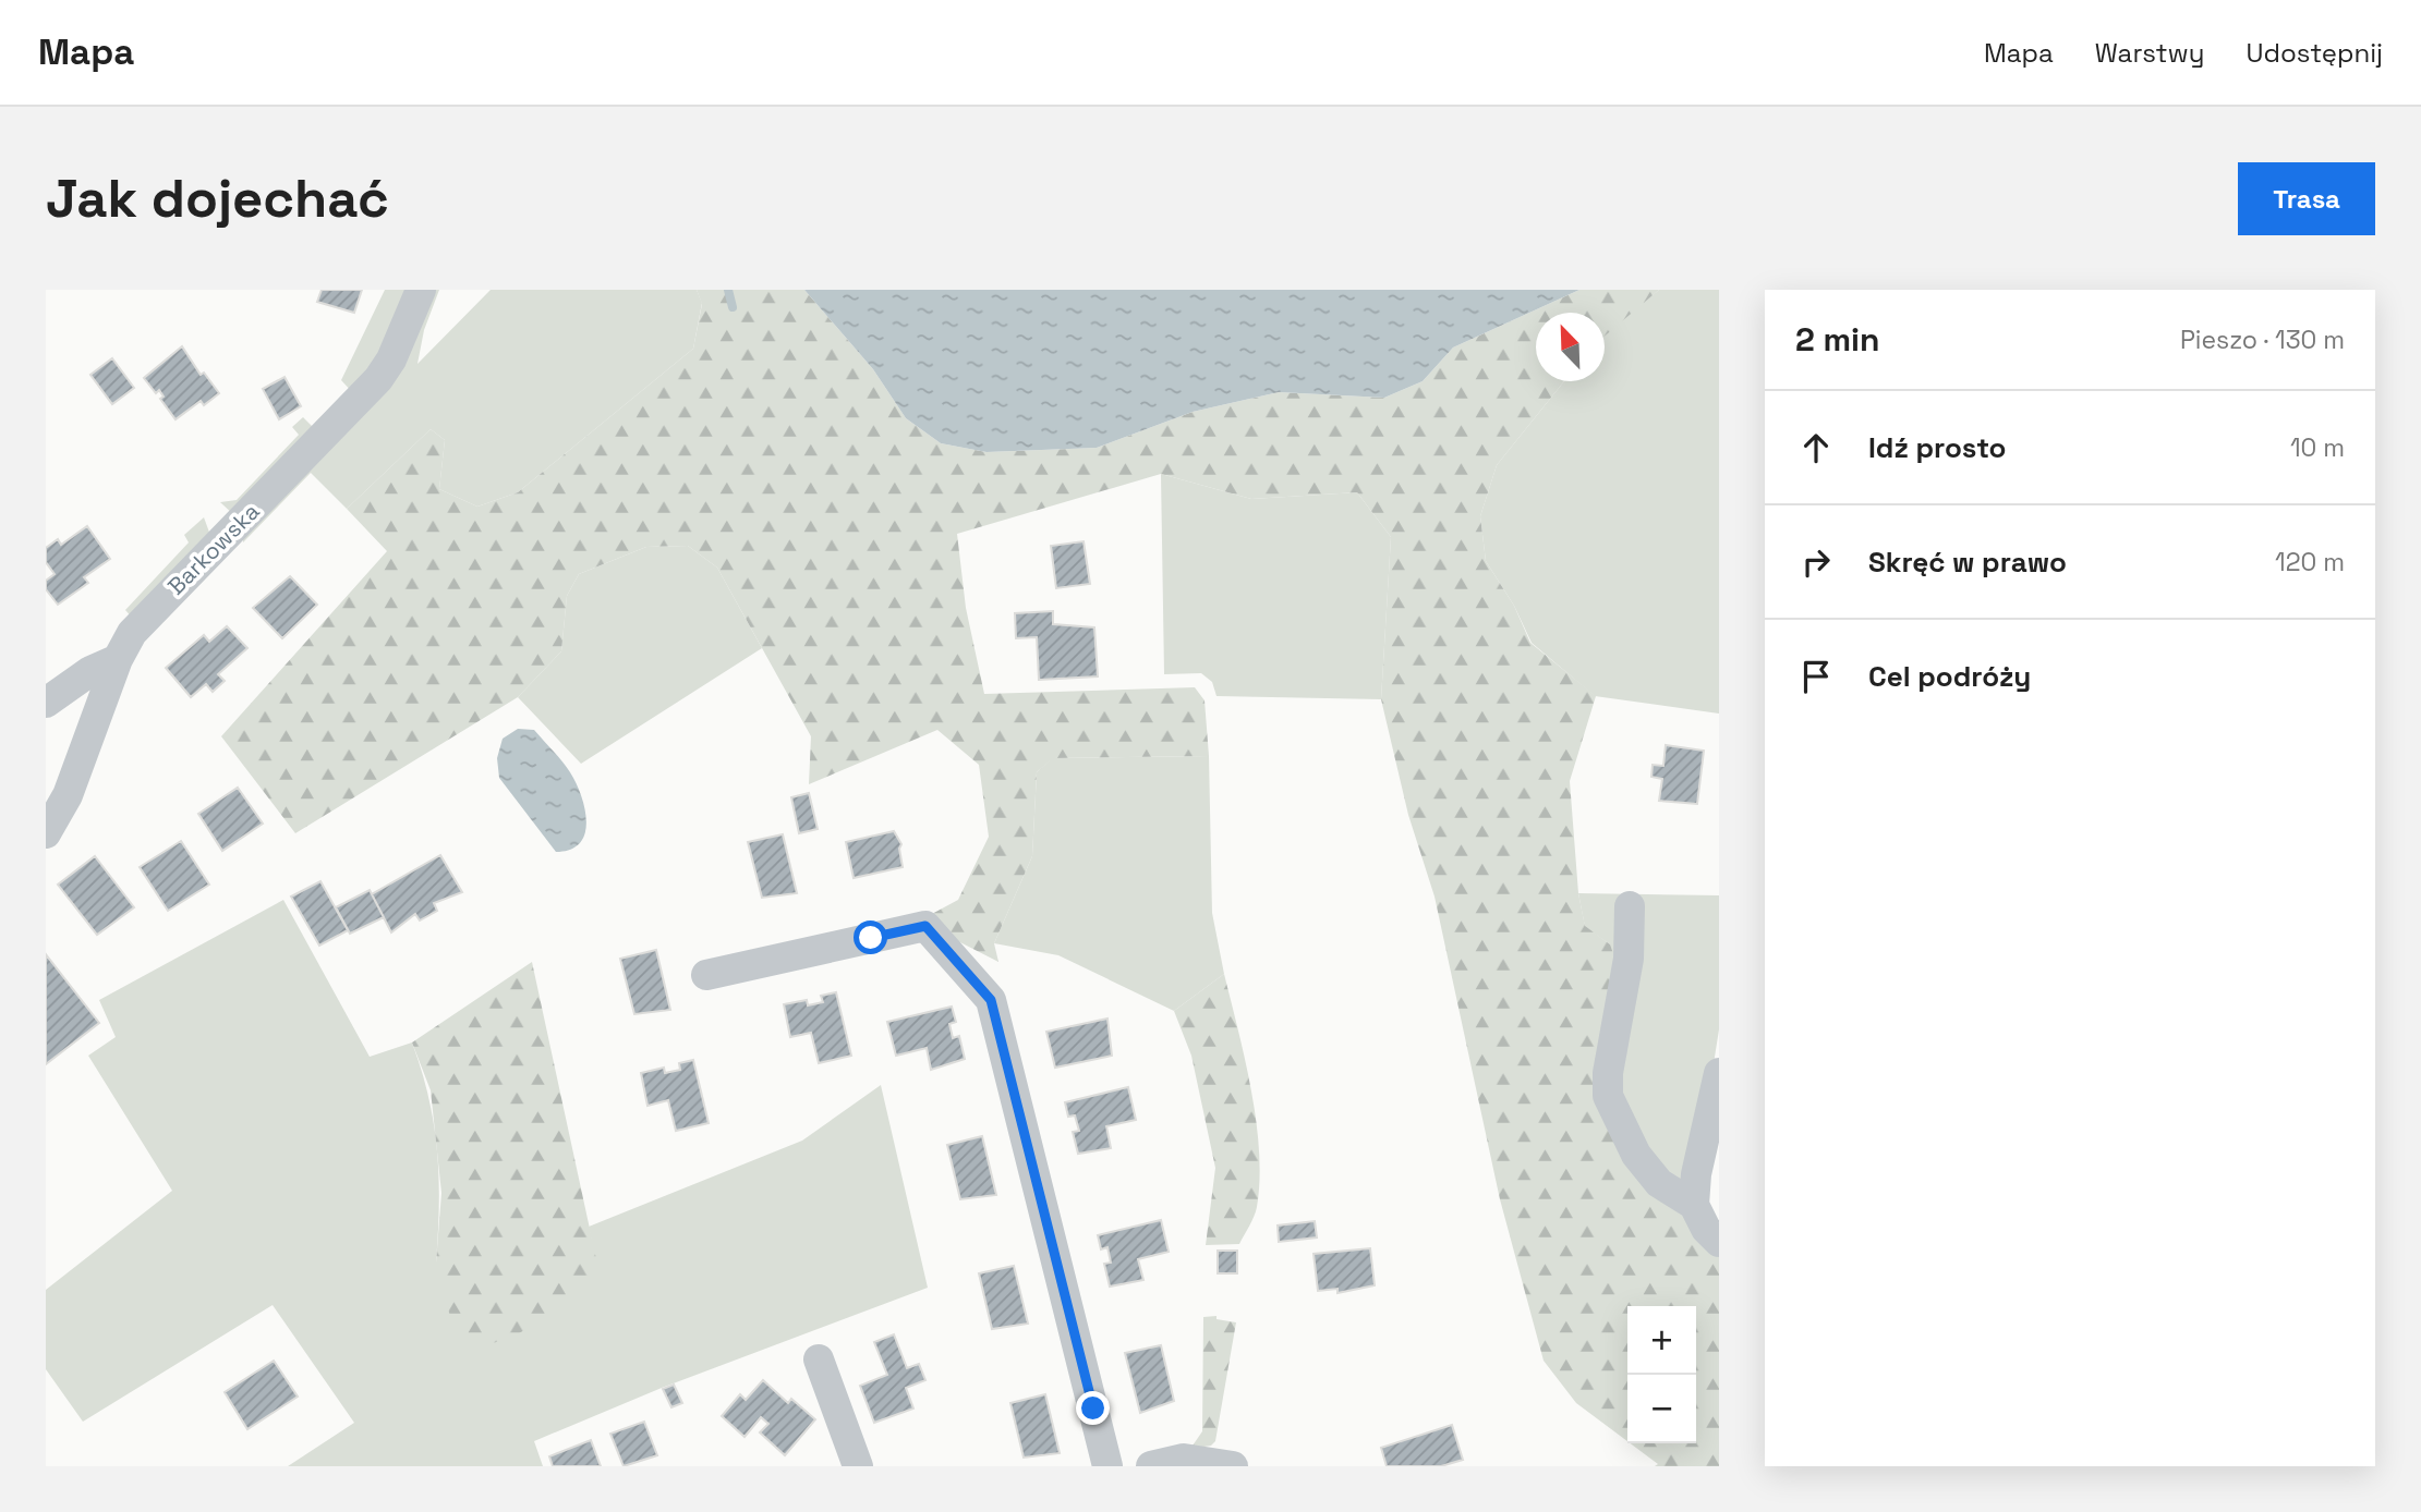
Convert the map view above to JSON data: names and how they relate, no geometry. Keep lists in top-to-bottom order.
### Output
{
  "streets": {
    "street": ["Barkowska"]
  },
  "north": "top left",
  "page": {
    "header": "Mapa",
    "nav": ["Mapa", "Warstwy", "Udostępnij"],
    "buttons": "Trasa",
    "title": "Jak dojechać",
    "heading": ["2 min", "Pieszo · 130 m"],
    "list": [
      ["Idź prosto", "10 m"],
      ["Skręć w prawo", "120 m"],
      "Cel podróży"
    ],
    "map_buttons": ["+", "−"]
  }
}
